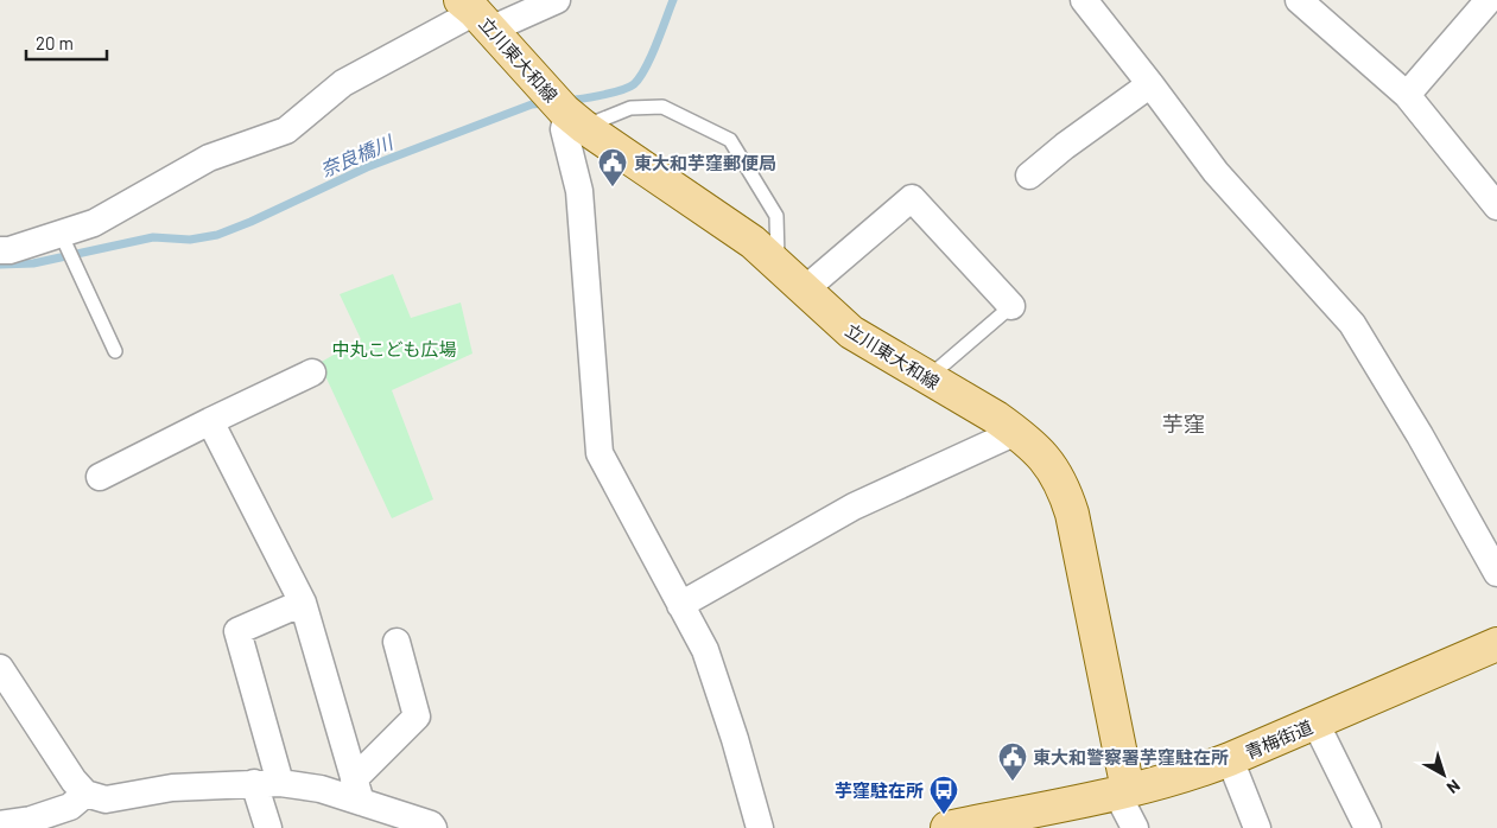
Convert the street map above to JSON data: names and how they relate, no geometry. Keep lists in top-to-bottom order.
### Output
{
  "streets": {
    "main road": ["立川東大和線", "青梅街道"]
  },
  "crossings": [
    ["立川東大和線", "青梅街道"]
  ],
  "districts": ["芋窪"],
  "water": ["奈良橋川"],
  "parks": ["中丸こども広場"],
  "places": {
    "public building": ["東大和芋窪郵便局", "東大和警察署芋窪駐在所"],
    "bus stop": ["芋窪駐在所"]
  },
  "scale_bar": "20 m",
  "north": "bottom right"
}
